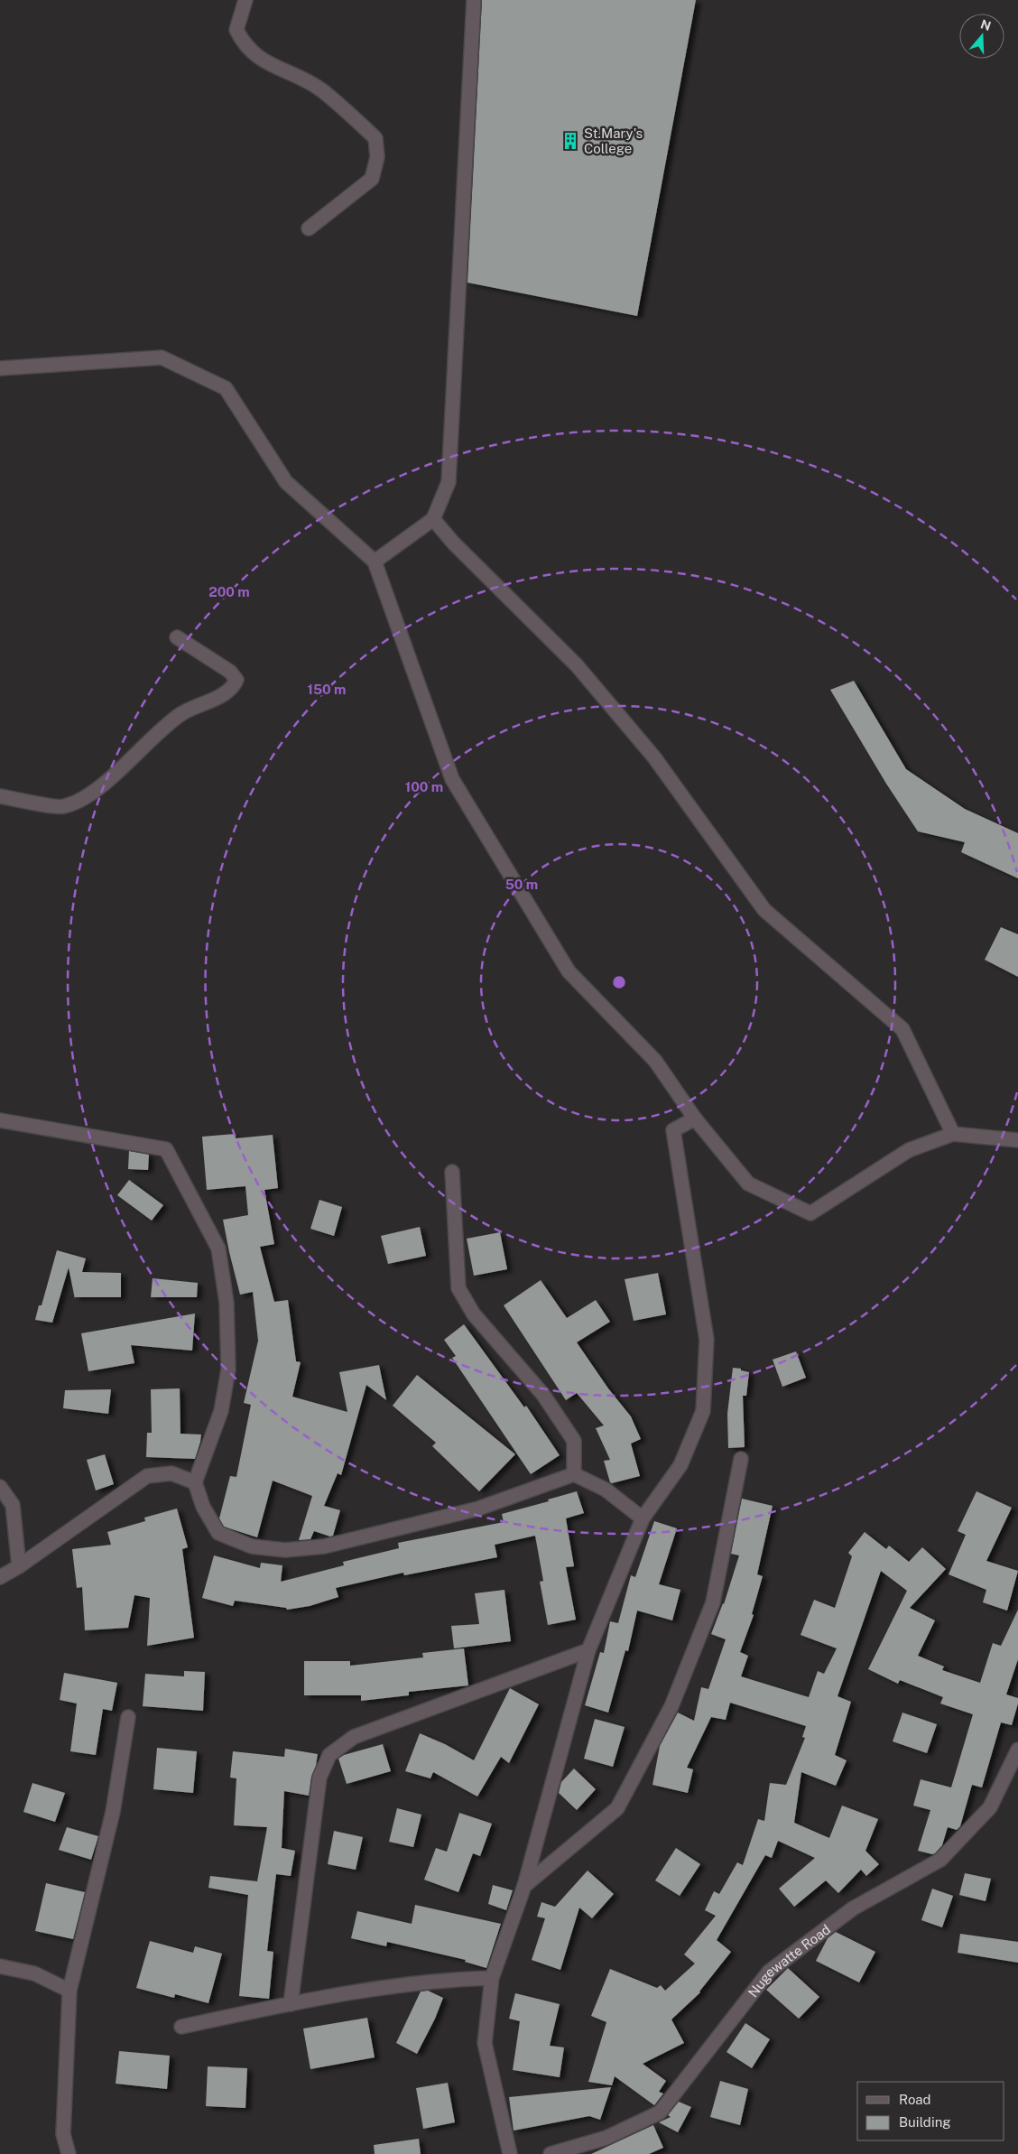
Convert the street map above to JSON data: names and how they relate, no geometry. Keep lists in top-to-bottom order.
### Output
{
  "streets": {
    "street": ["Nugewatte Road"]
  },
  "places": {
    "building": ["St.Mary's College"]
  },
  "legend": ["Road", "Building"],
  "north": "top",
  "rings": [
    "200 m",
    "150 m",
    "100 m",
    "50 m"
  ]
}
